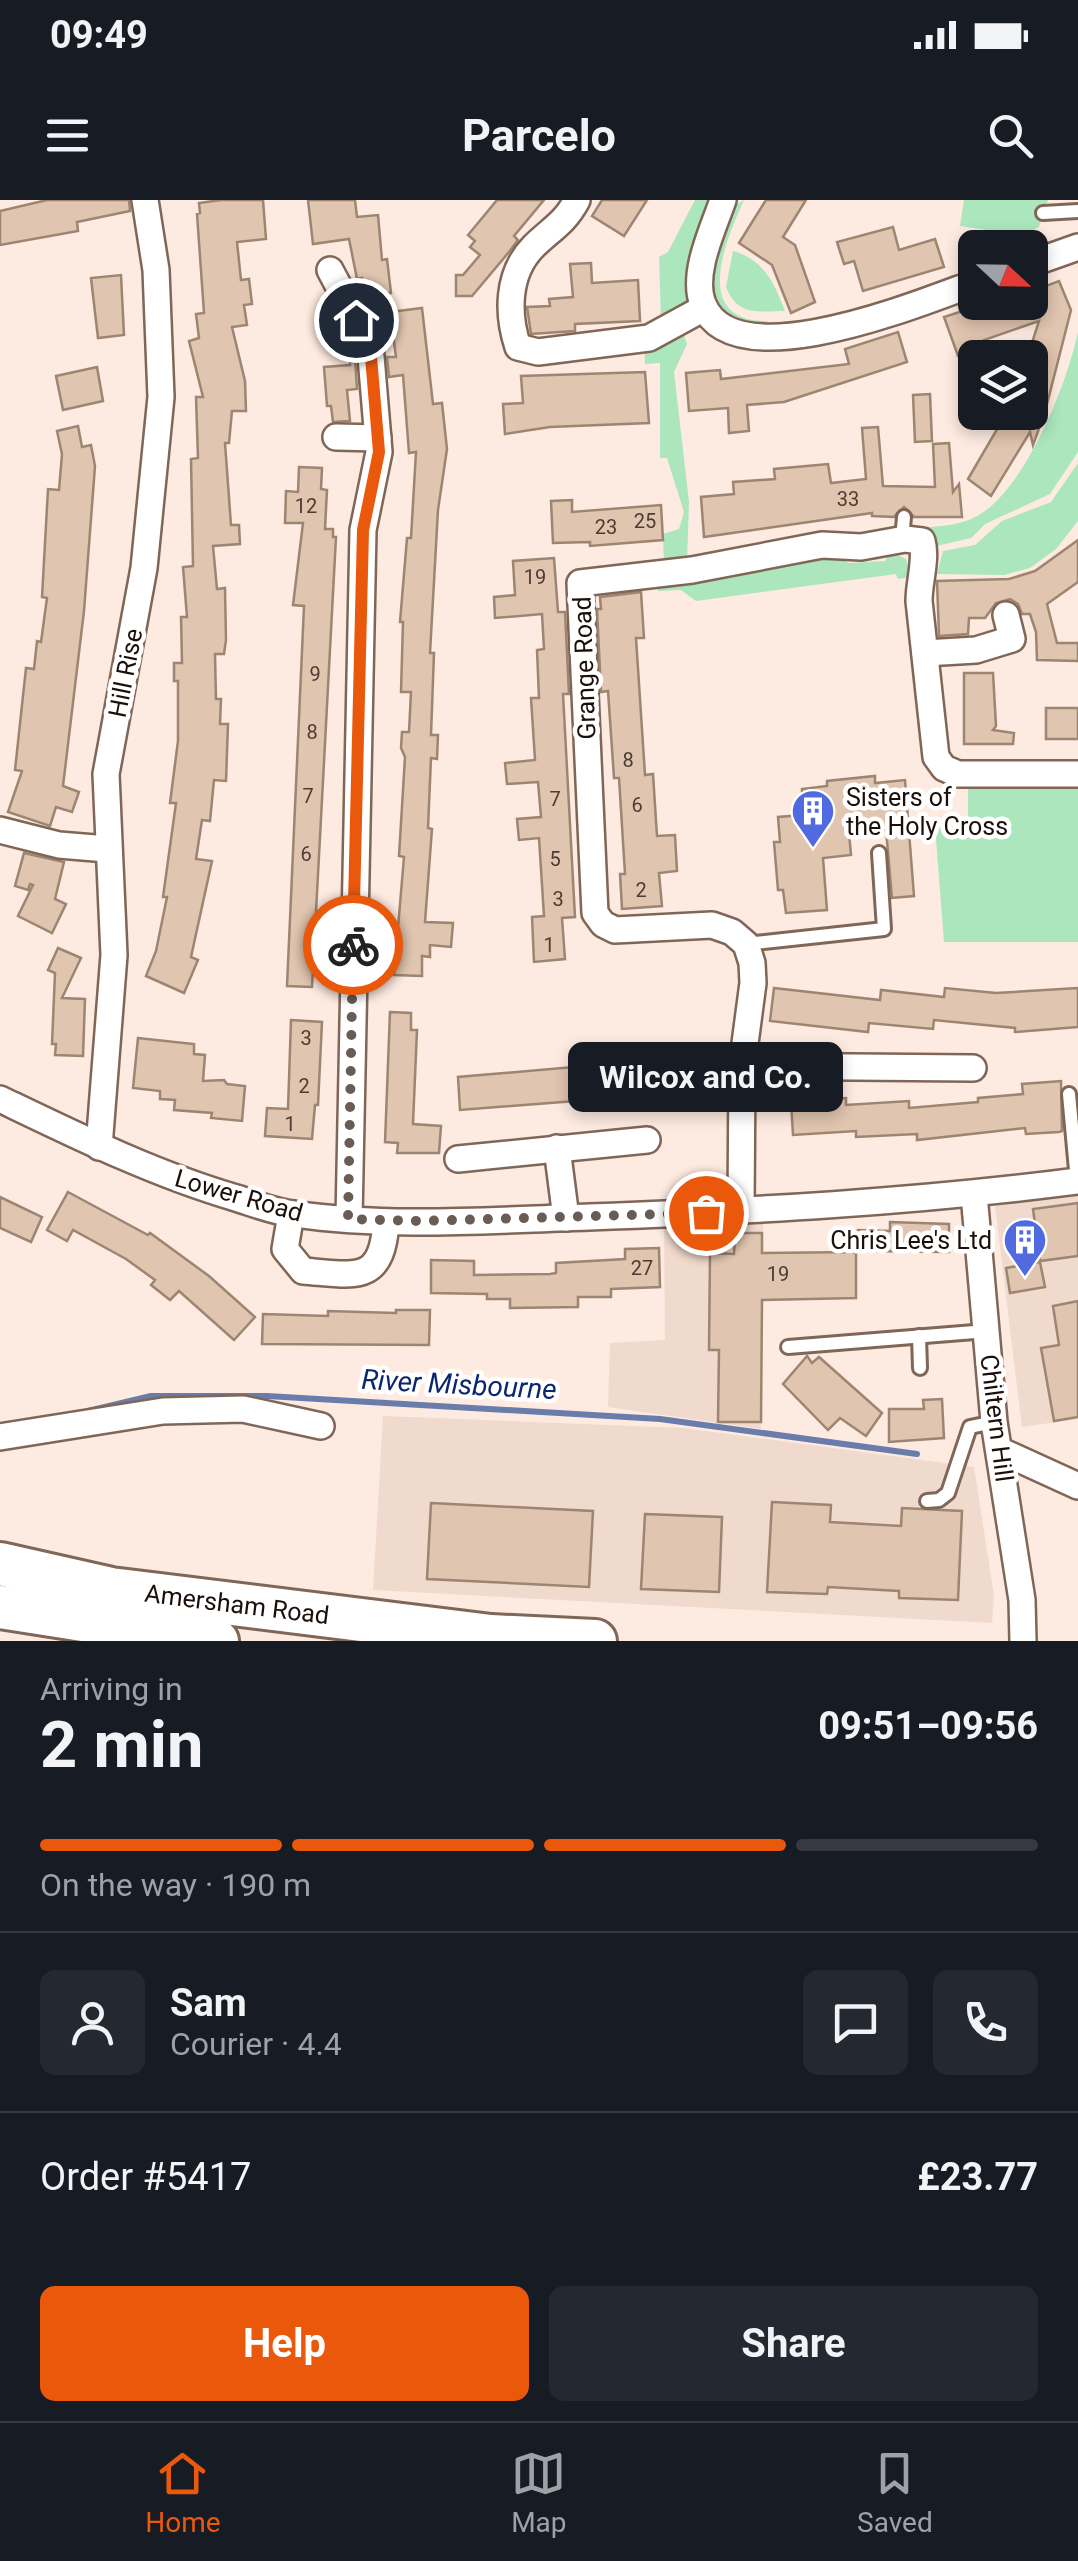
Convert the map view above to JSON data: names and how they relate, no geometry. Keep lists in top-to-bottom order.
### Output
{
  "streets": {
    "highway": ["Amersham Road"],
    "street": [
      "Grange Road",
      "Hill Rise",
      "Lower Road",
      "Chiltern Hill"
    ]
  },
  "crossings": [
    ["Hill Rise", "Lower Road"],
    ["Lower Road", "Chiltern Hill"]
  ],
  "water": ["River Misbourne"],
  "places": {
    "building": ["Sisters of the Holy Cross", "Chris Lee's Ltd"],
    "other": ["Wilcox and Co."]
  },
  "house_numbers": [
    "33",
    "12",
    "25",
    "23",
    "19",
    "9",
    "8",
    "8",
    "7",
    "7",
    "6",
    "6",
    "5",
    "2",
    "3",
    "1",
    "3",
    "2",
    "1",
    "27",
    "19"
  ],
  "north": "right",
  "page": {
    "status": "09:49",
    "header": "Parcelo",
    "bubble": "Wilcox and Co.",
    "heading": ["2 min", "Arriving in", "09:51–09:56"],
    "panel": [
      "Sam",
      "Courier · 4.4",
      "Order #5417",
      "£23.77"
    ],
    "bar": "On the way · 190 m",
    "buttons": ["Help", "Share"],
    "tabs": ["Home", "Map", "Saved"]
  }
}
